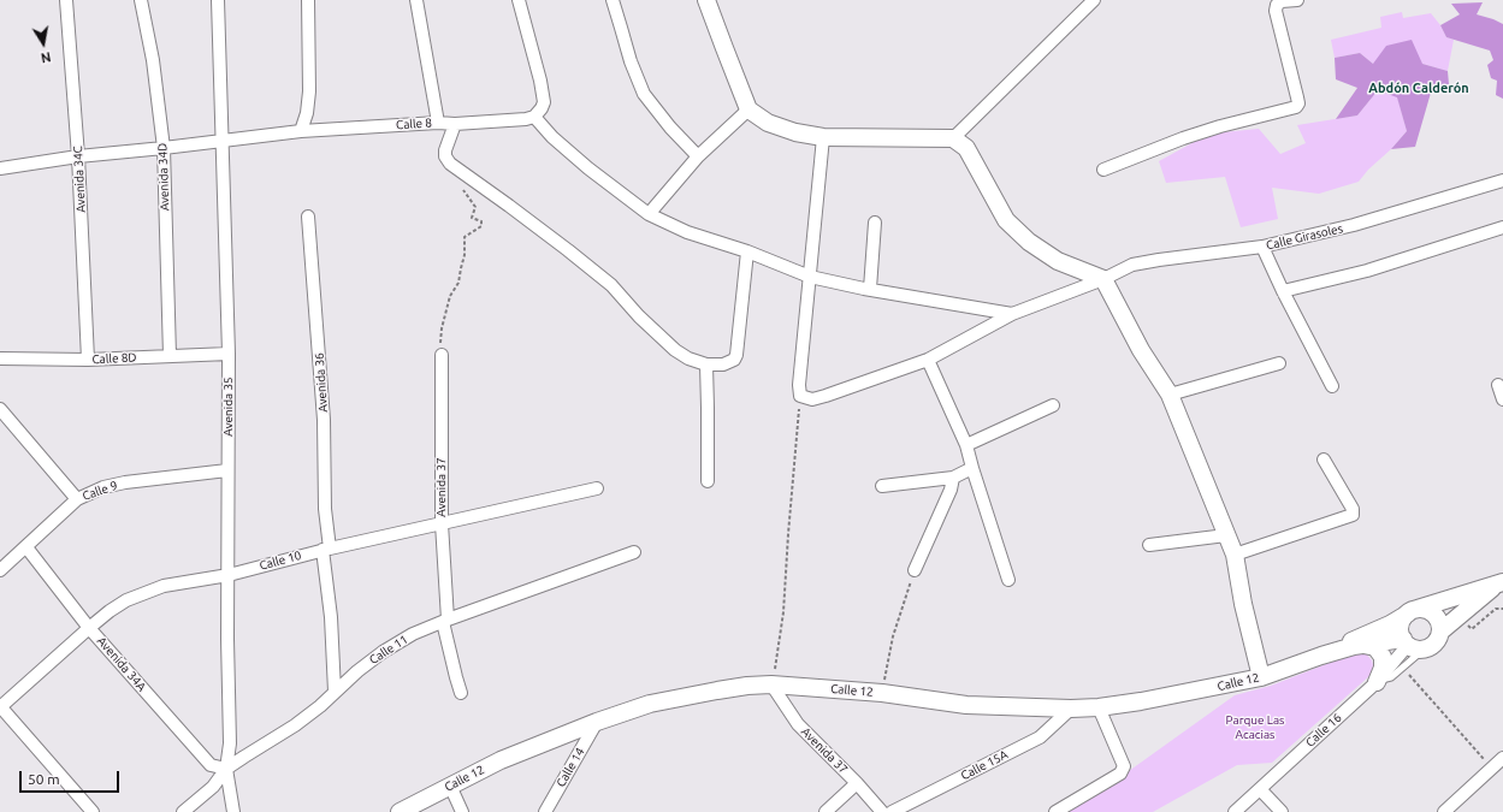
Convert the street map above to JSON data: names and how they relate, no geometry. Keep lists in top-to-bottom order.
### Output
{
  "streets": {
    "main road": ["Calle 12"],
    "street": [
      "Calle 8",
      "Avenida 34D",
      "Avenida 34C",
      "Calle Girasoles",
      "Calle 8D",
      "Avenida 36",
      "Avenida 35",
      "Avenida 37",
      "Calle 9",
      "Calle 10",
      "Calle 11",
      "Avenida 34A",
      "Calle 16",
      "Calle 15A",
      "Calle 14"
    ]
  },
  "crossings": [
    ["Calle 8", "Avenida 34D"],
    ["Calle 8", "Avenida 34C"],
    ["Calle 8", "Avenida 35"],
    ["Avenida 34D", "Calle 8D"],
    ["Avenida 34C", "Calle 8D"],
    ["Calle 8D", "Avenida 35"],
    ["Avenida 36", "Calle 10"],
    ["Avenida 36", "Calle 11"],
    ["Avenida 35", "Calle 9"],
    ["Avenida 35", "Calle 10"],
    ["Avenida 35", "Calle 11"],
    ["Avenida 35", "Avenida 34A"],
    ["Avenida 37", "Calle 10"],
    ["Avenida 37", "Calle 11"],
    ["Avenida 37", "Calle 12"],
    ["Calle 9", "Avenida 34A"],
    ["Calle 10", "Avenida 34A"],
    ["Calle 11", "Avenida 34A"],
    ["Calle 12", "Calle 16"],
    ["Calle 12", "Calle 15A"],
    ["Calle 12", "Calle 14"]
  ],
  "districts": ["Abdón Calderón"],
  "parks": ["Parque Las Acacias"],
  "scale_bar": "50 m",
  "north": "bottom"
}
